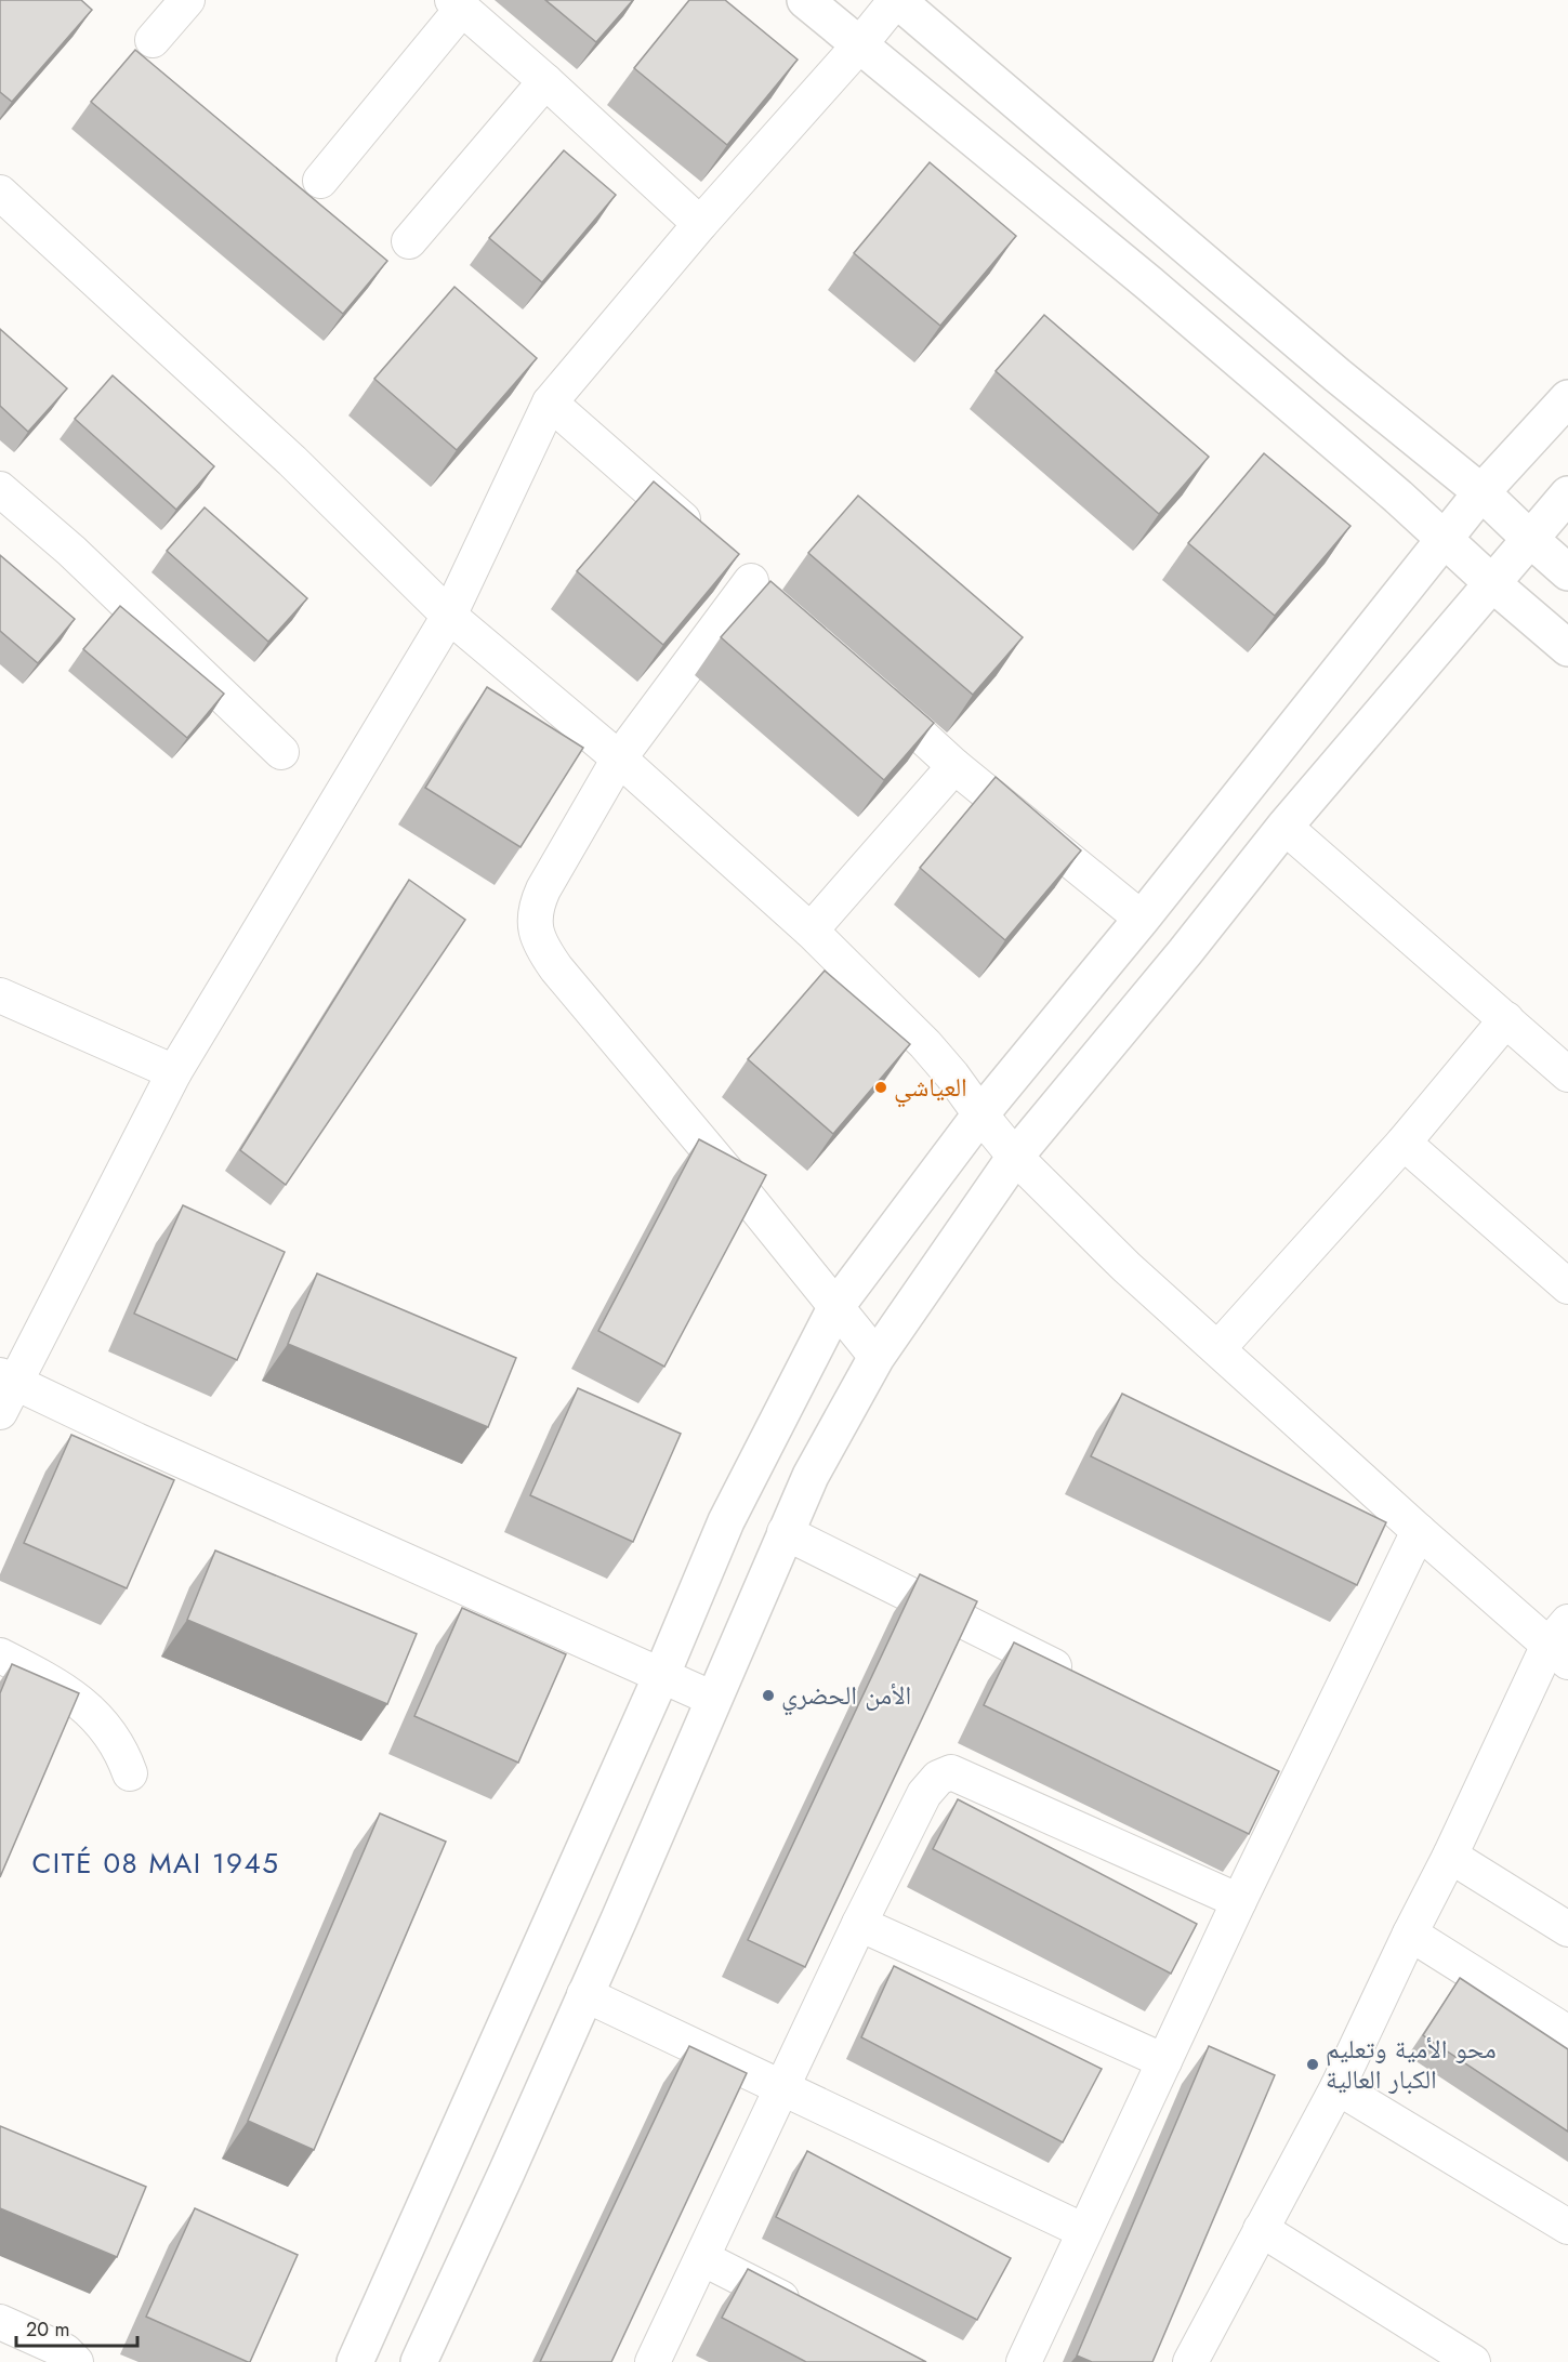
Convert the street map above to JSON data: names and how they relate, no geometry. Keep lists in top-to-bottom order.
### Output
{
  "districts": ["CITÉ 08 MAI 1945"],
  "places": ["العياشي", "الأمن الحضري", "محو الأمية وتعليم الكبار العالية"],
  "scale_bar": "20 m"
}
